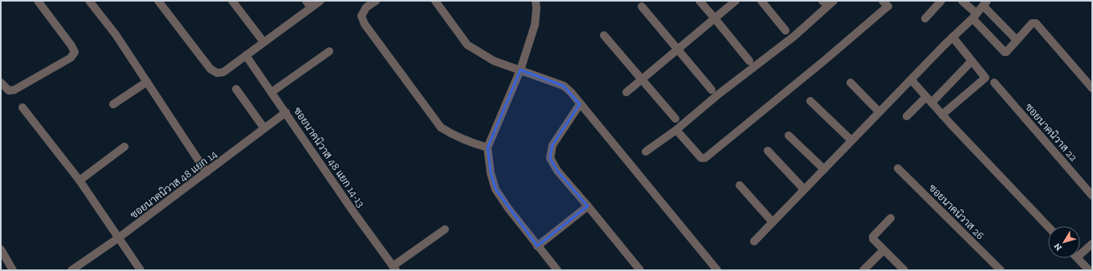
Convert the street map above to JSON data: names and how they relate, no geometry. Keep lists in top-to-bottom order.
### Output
{
  "streets": {
    "street": [
      "ซอยนาคนิวาส 22",
      "ซอยนาคนิวาส 48 แยก 14-13",
      "ซอยนาคนิวาส 48 แยก 14",
      "ซอยนาคนิวาส 26"
    ]
  },
  "crossings": [
    ["ซอยนาคนิวาส 48 แยก 14-13", "ซอยนาคนิวาส 48 แยก 14"]
  ],
  "north": "bottom left"
}
